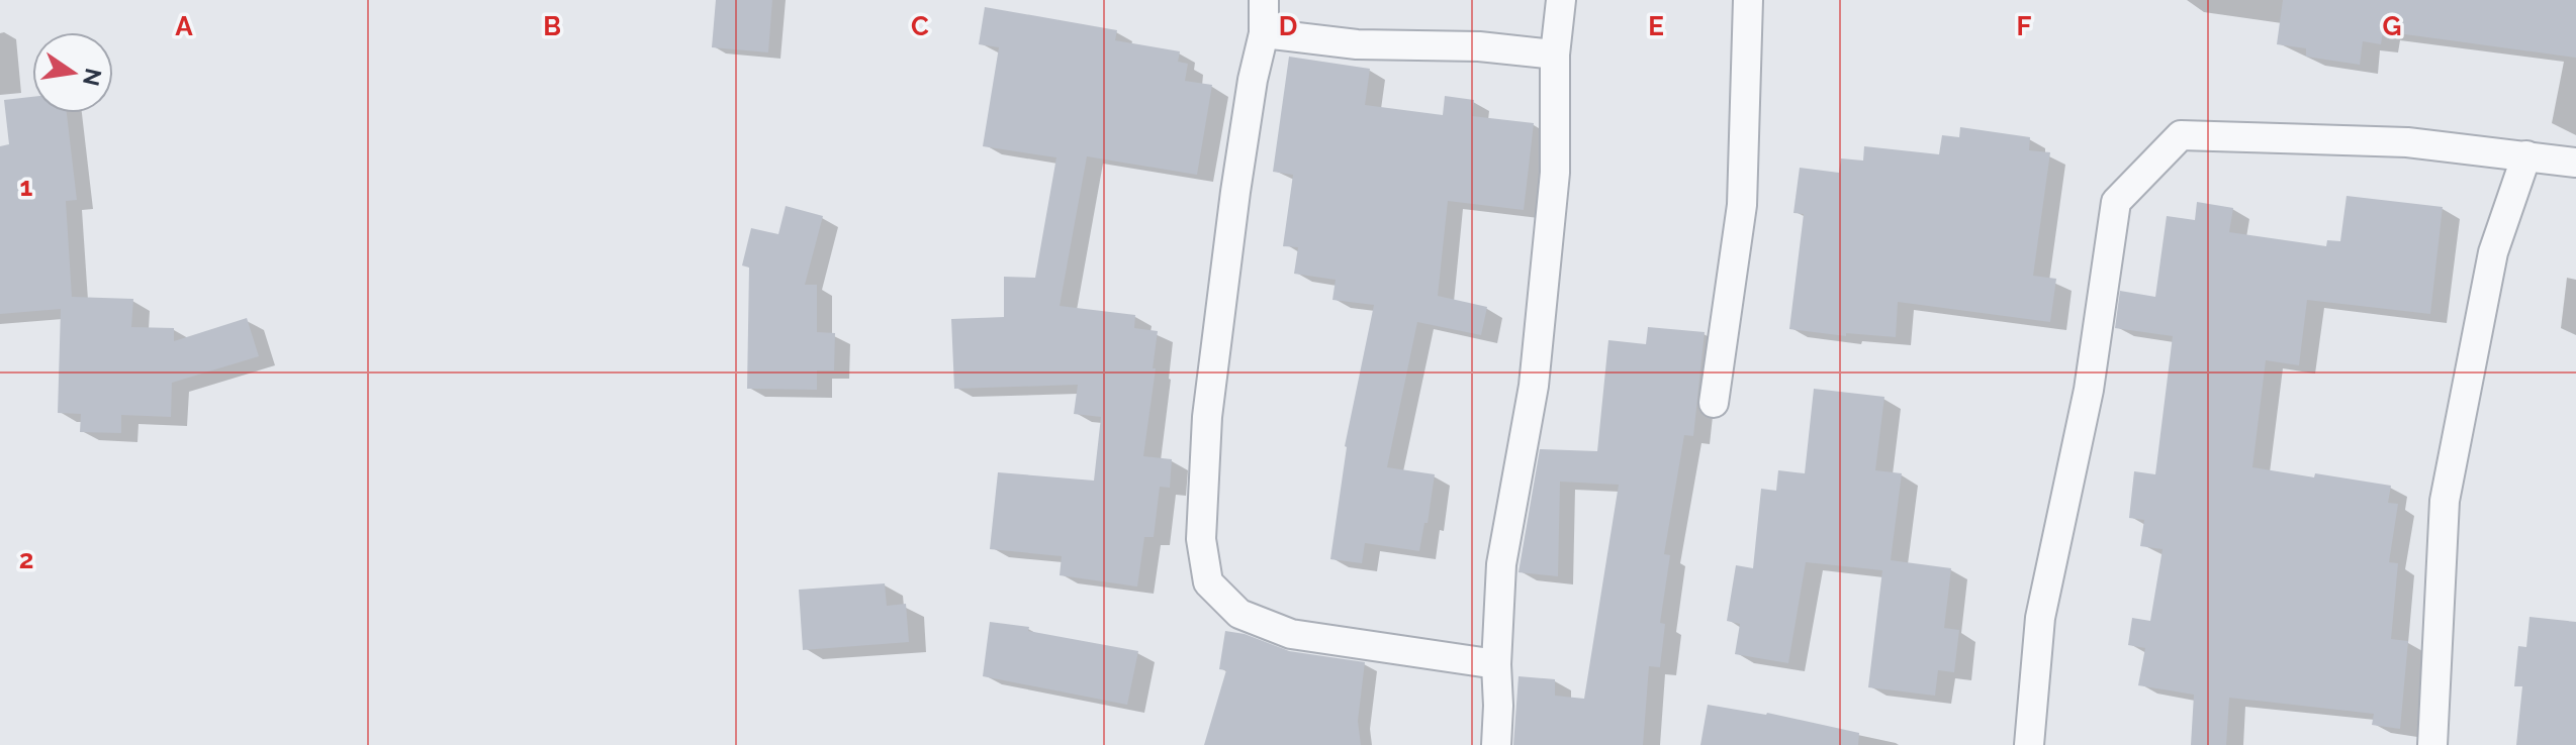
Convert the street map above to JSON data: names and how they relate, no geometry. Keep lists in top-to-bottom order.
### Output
{
  "north": "right",
  "grid": {
    "columns": [
      "A",
      "B",
      "C",
      "D",
      "E",
      "F",
      "G"
    ],
    "rows": ["1", "2"]
  }
}
